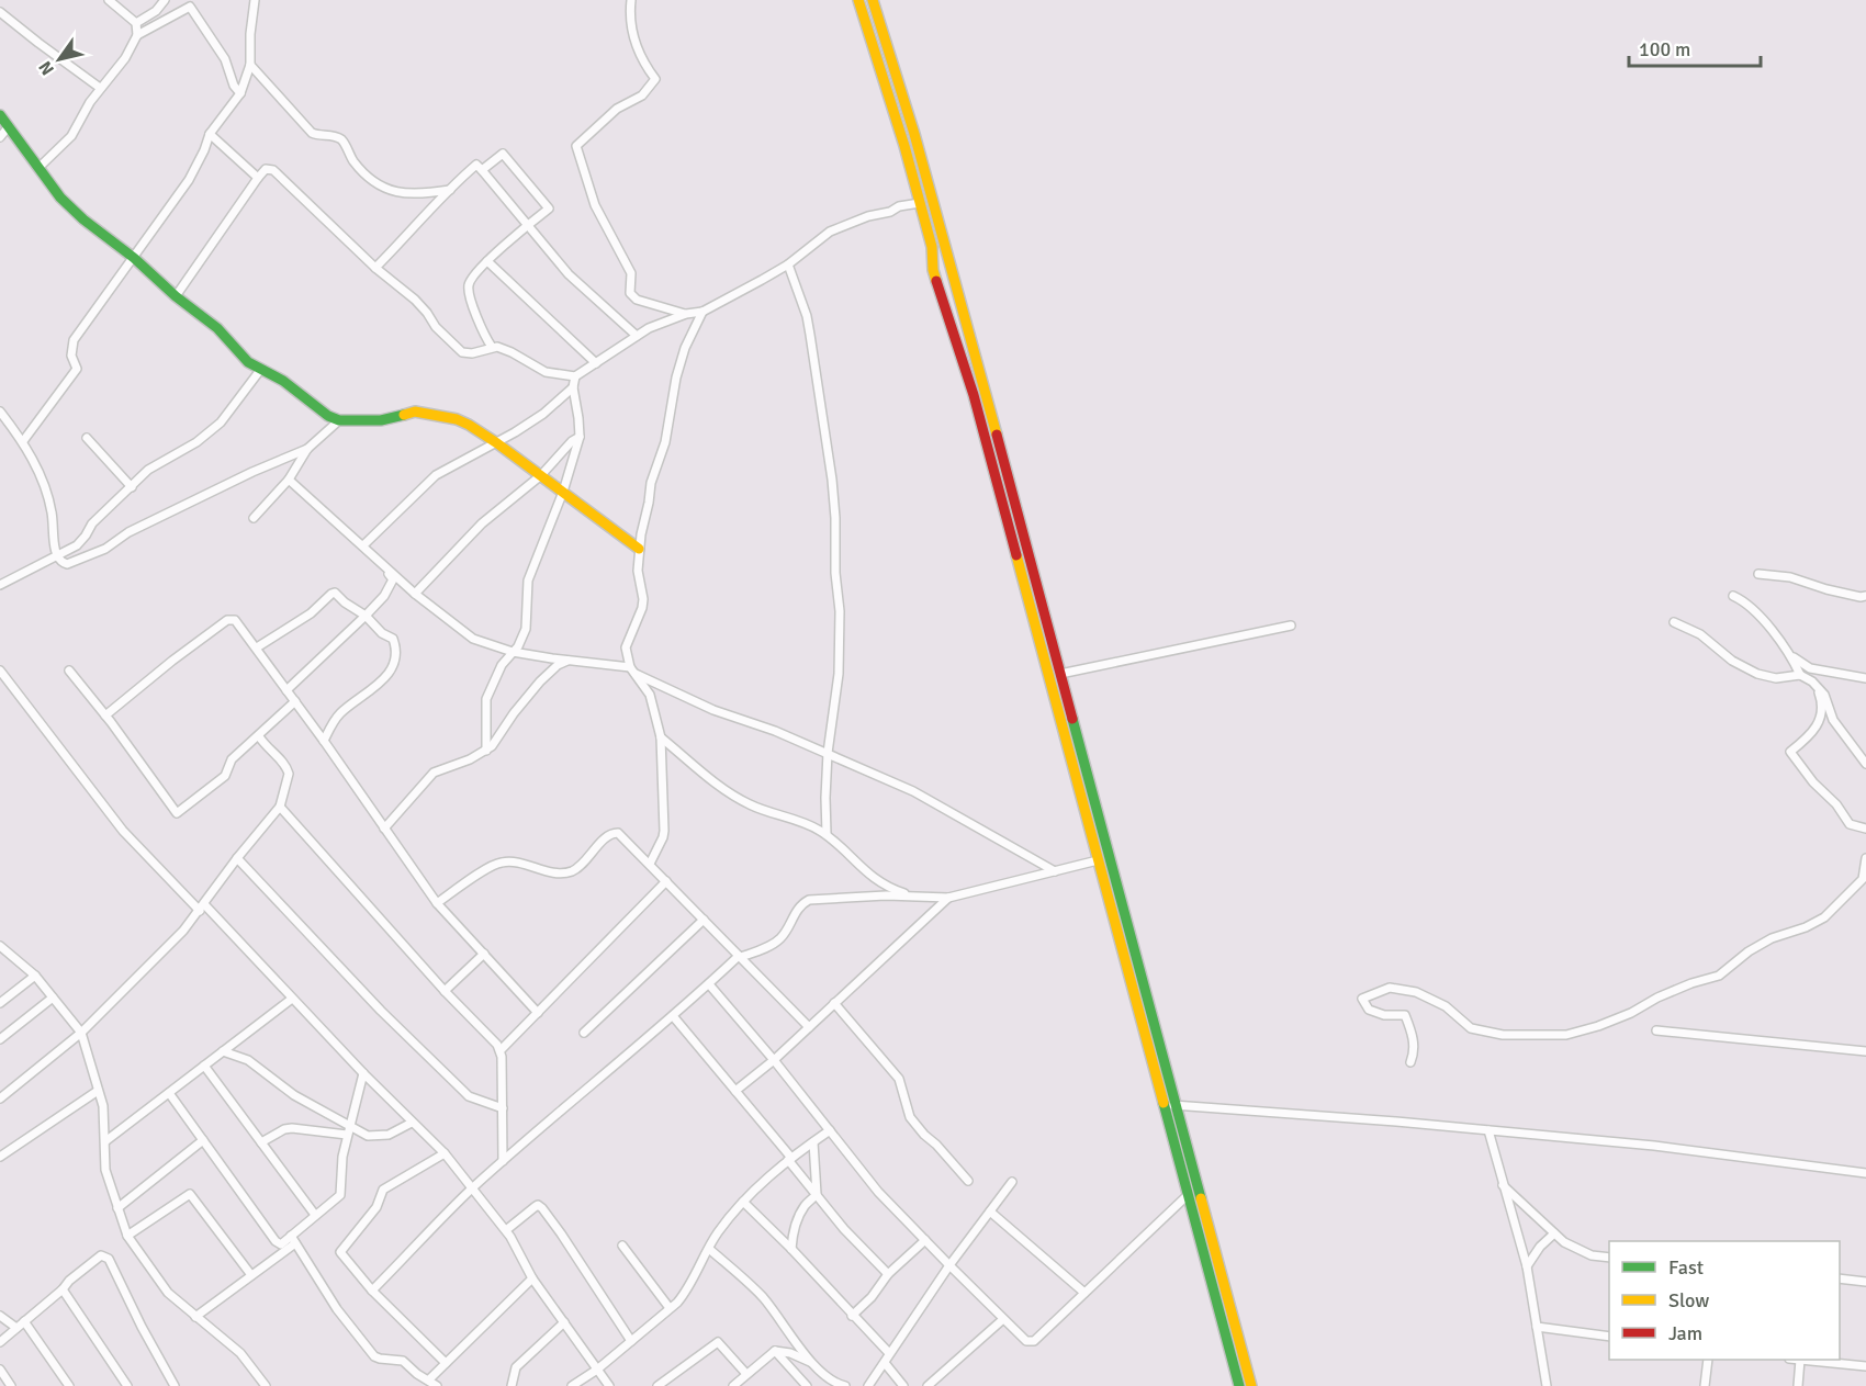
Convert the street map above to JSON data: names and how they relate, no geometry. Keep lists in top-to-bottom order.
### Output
{
  "legend": ["Fast", "Slow", "Jam"],
  "scale_bar": "100 m",
  "north": "bottom left"
}
